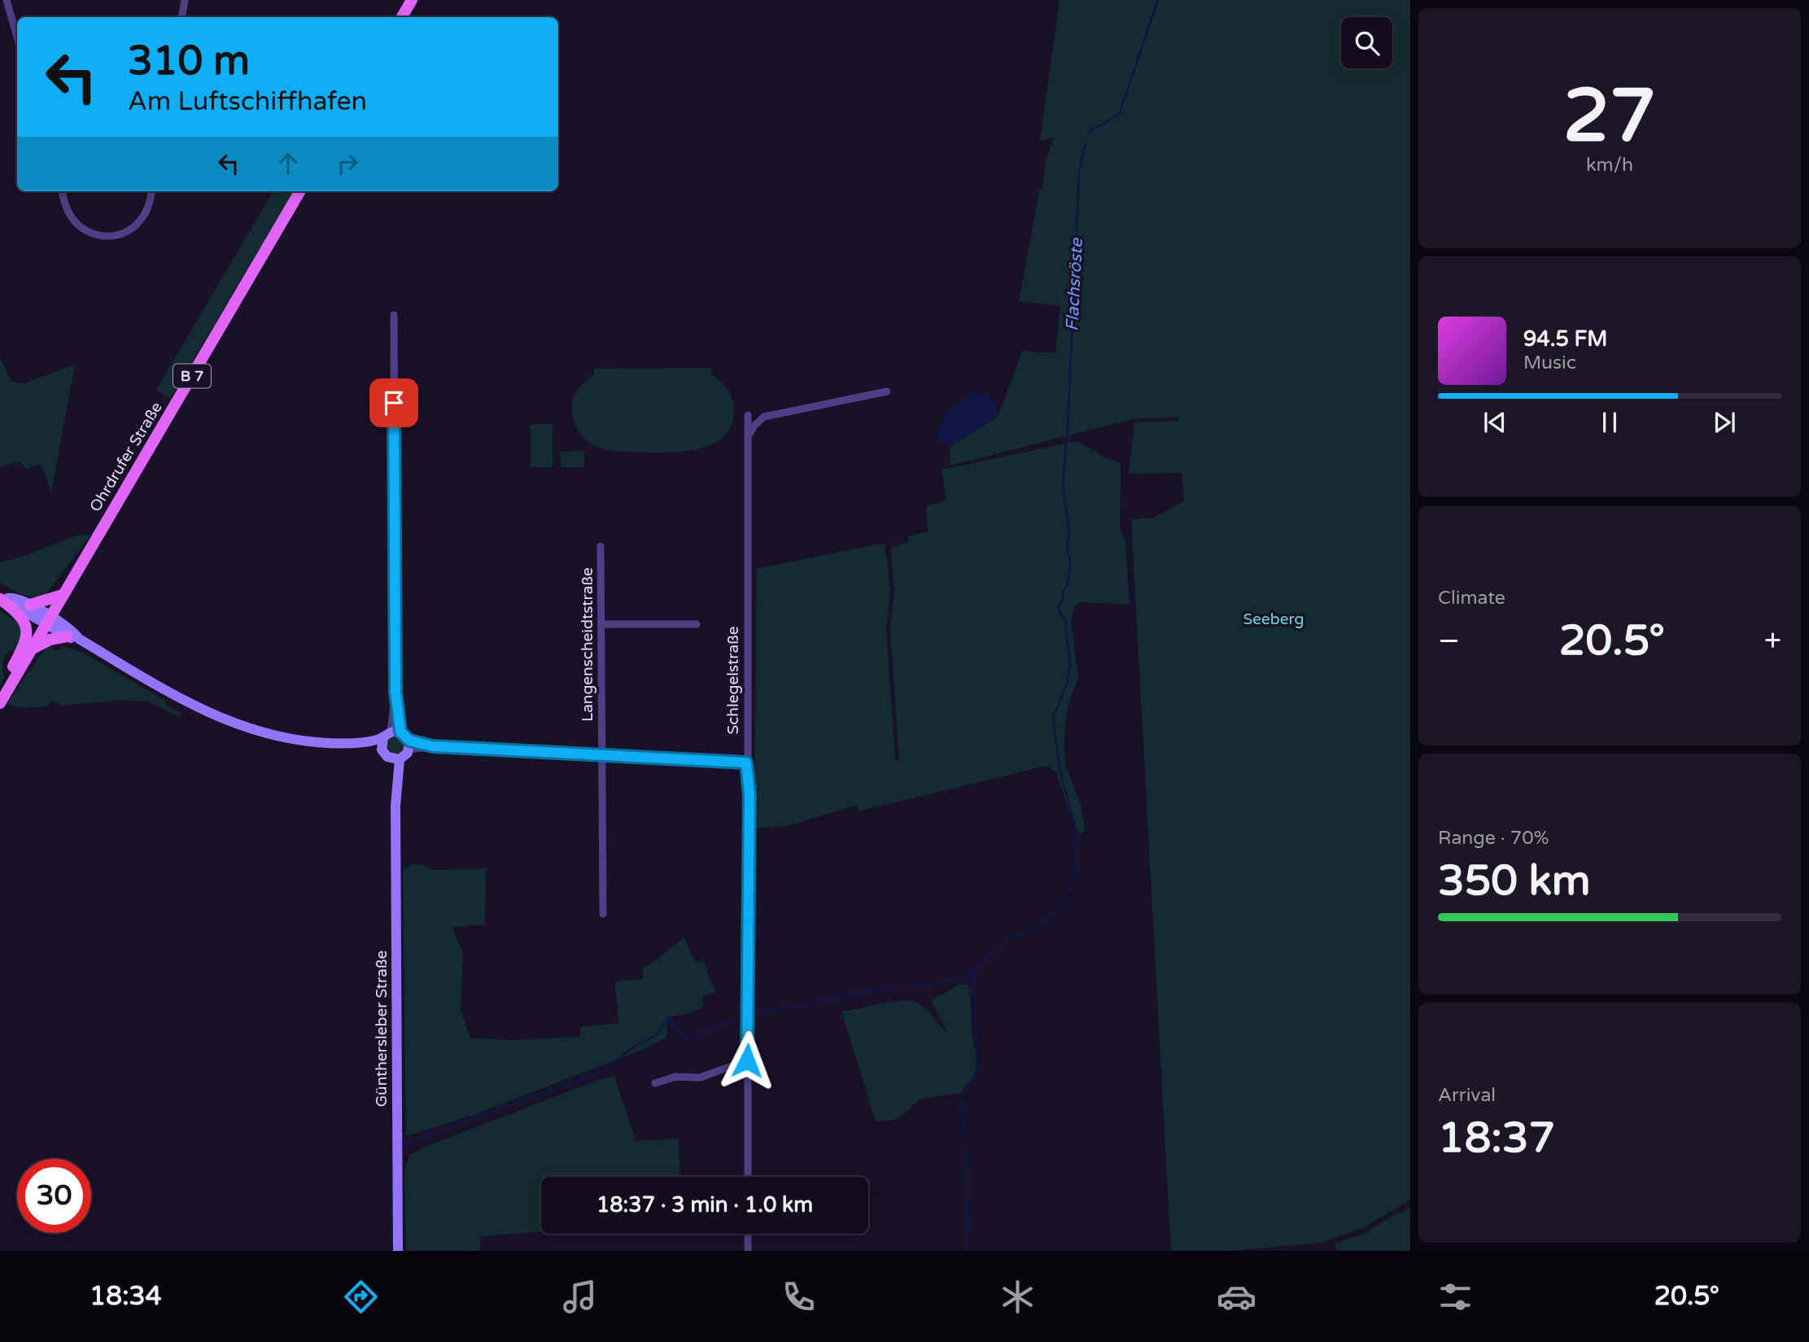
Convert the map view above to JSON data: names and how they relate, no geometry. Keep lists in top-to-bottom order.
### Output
{
  "streets": {
    "main road": ["B 7", "Ohrdrufer Straße", "Günthersleber Straße"],
    "street": ["Langenscheidtstraße", "Schlegelstraße"]
  },
  "crossings": [
    ["B 7", "Ohrdrufer Straße"]
  ],
  "water": ["Flachsröste"],
  "parks": ["Seeberg"],
  "page": {
    "tile": [
      ["27", "km/h"],
      "Climate",
      ["Range · 70%", "350 km"],
      ["Arrival", "18:37"]
    ],
    "turn": ["310 m", "Am Luftschiffhafen"],
    "song": ["94.5 FM", "Music"],
    "heat": ["−", "20.5°", "+"],
    "limit": "30",
    "trip": "18:37 · 3 min · 1.0 km",
    "tabs": ["18:34", "20.5°"]
  }
}
